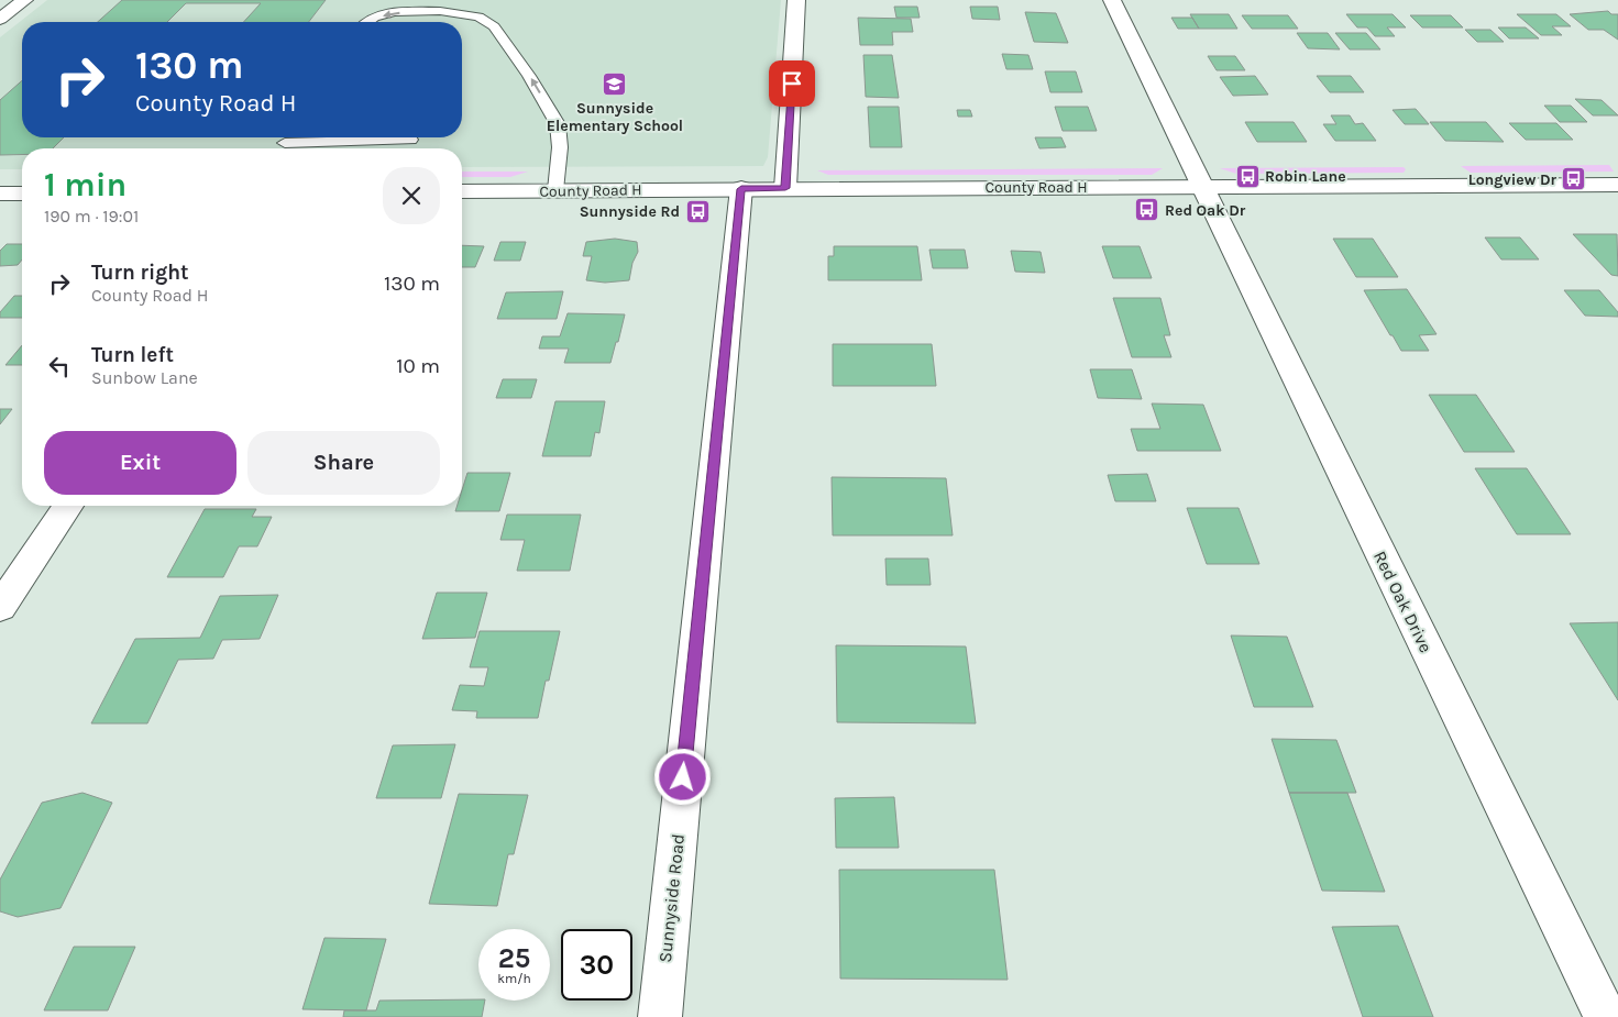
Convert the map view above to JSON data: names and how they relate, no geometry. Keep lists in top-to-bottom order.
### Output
{
  "streets": {
    "street": ["County Road H", "Red Oak Drive", "Sunnyside Road"]
  },
  "crossings": [
    ["County Road H", "Red Oak Drive"],
    ["County Road H", "Sunnyside Road"]
  ],
  "places": {
    "school or university": ["Sunnyside Elementary School"],
    "bus stop": [
      "Robin Lane",
      "Longview Dr",
      "Red Oak Dr",
      "Sunnyside Rd"
    ]
  },
  "page": {
    "turn": ["130 m", "County Road H"],
    "heading": ["1 min", "190 m · 19:01"],
    "list": [
      {
        "name": "Turn right",
        "note": "County Road H",
        "value": "130 m"
      },
      {
        "name": "Turn left",
        "note": "Sunbow Lane",
        "value": "10 m"
      }
    ],
    "buttons": ["Exit", "Share"],
    "speed": "25 km/h",
    "limit": "30"
  }
}
